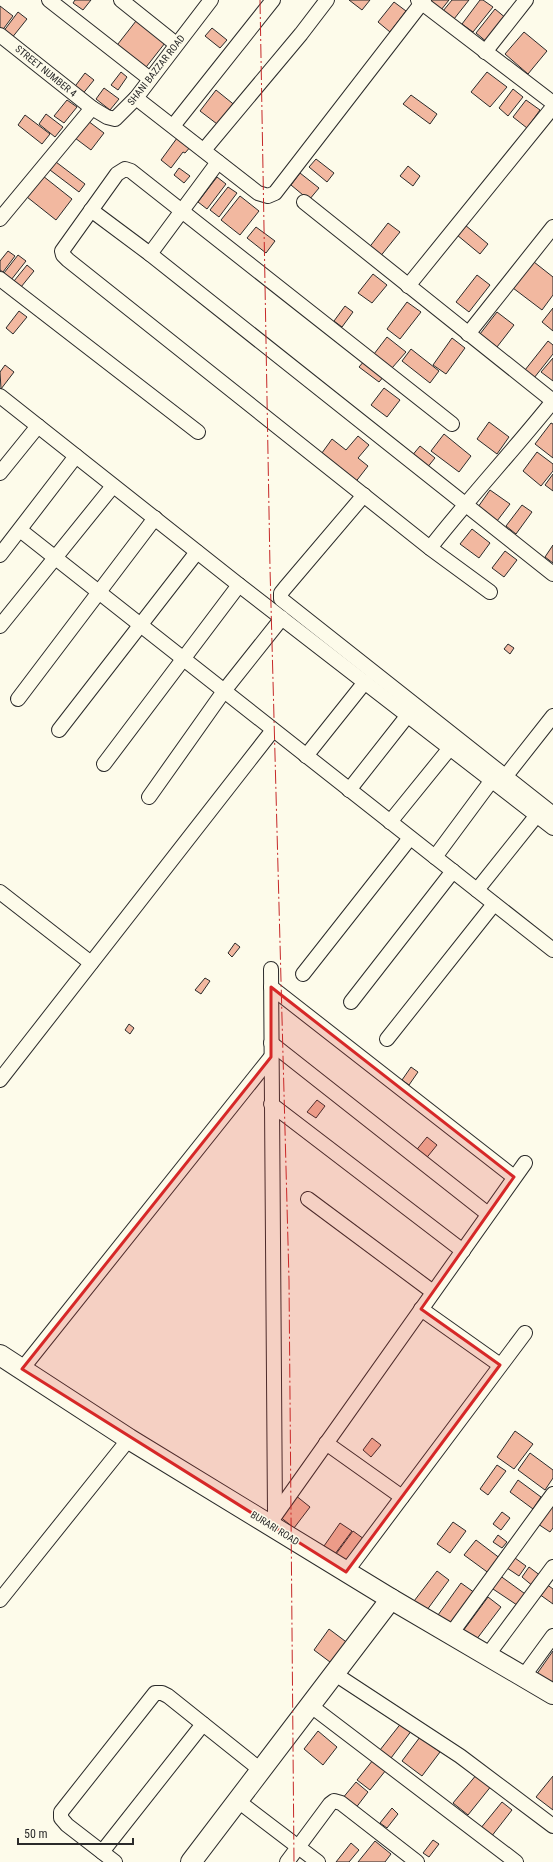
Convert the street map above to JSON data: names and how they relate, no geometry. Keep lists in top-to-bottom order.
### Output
{
  "streets": {
    "main road": ["BURARI ROAD"],
    "street": ["SHANI BAZZAR ROAD", "STREET NUMBER 4"]
  },
  "crossings": [
    ["SHANI BAZZAR ROAD", "STREET NUMBER 4"]
  ],
  "scale_bar": "50 m"
}
